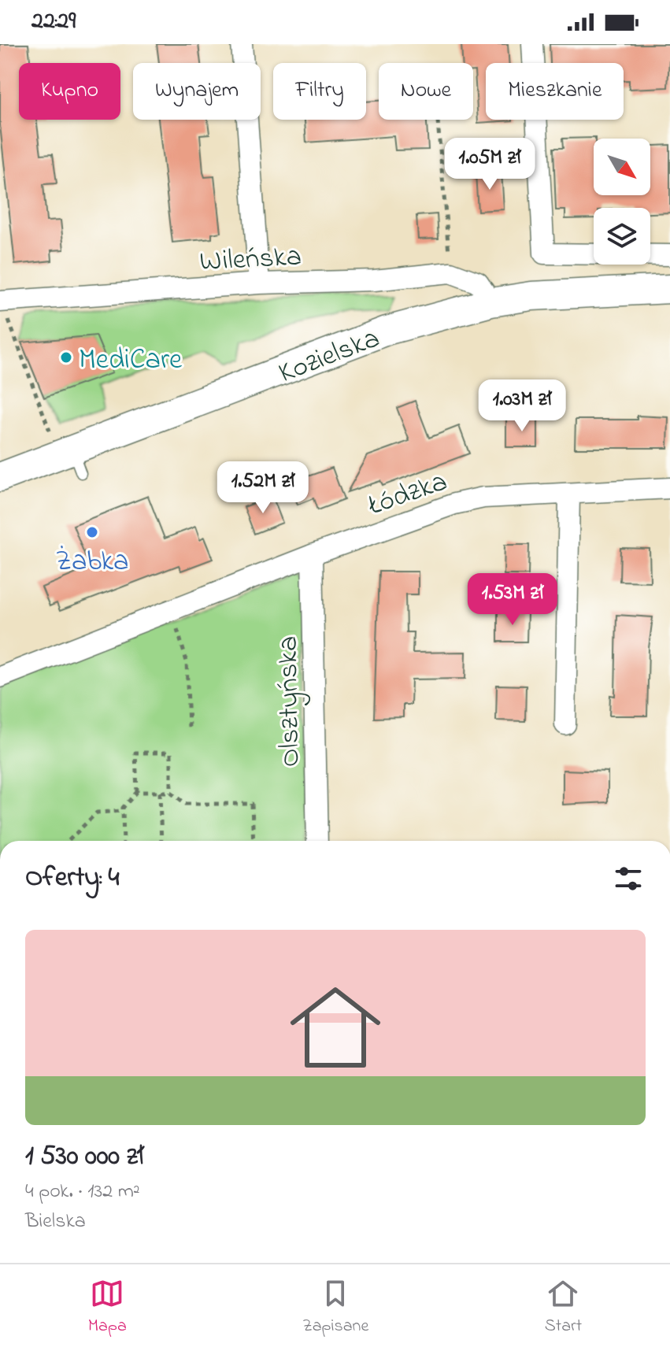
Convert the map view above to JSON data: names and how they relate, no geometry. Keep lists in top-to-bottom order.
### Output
{
  "streets": {
    "street": [
      "Wileńska",
      "Kozielska",
      "Łódzka",
      "Olsztyńska"
    ]
  },
  "crossings": [
    ["Wileńska", "Kozielska"],
    ["Łódzka", "Olsztyńska"]
  ],
  "places": ["MediCare", "Żabka"],
  "north": "bottom right",
  "page": {
    "status": "22:29",
    "chip": [
      "Kupno",
      "Wynajem",
      "Filtry",
      "Nowe",
      "Mieszkanie"
    ],
    "price": [
      "1.05M zł",
      "1.03M zł",
      "1.52M zł",
      "1.53M zł"
    ],
    "heading": "Oferty: 4",
    "list": [
      {
        "name": "1 530 000 zł",
        "note": "4 pok. · 132 m² · Bielska"
      }
    ],
    "tabs": ["Mapa", "Zapisane", "Start"]
  }
}
